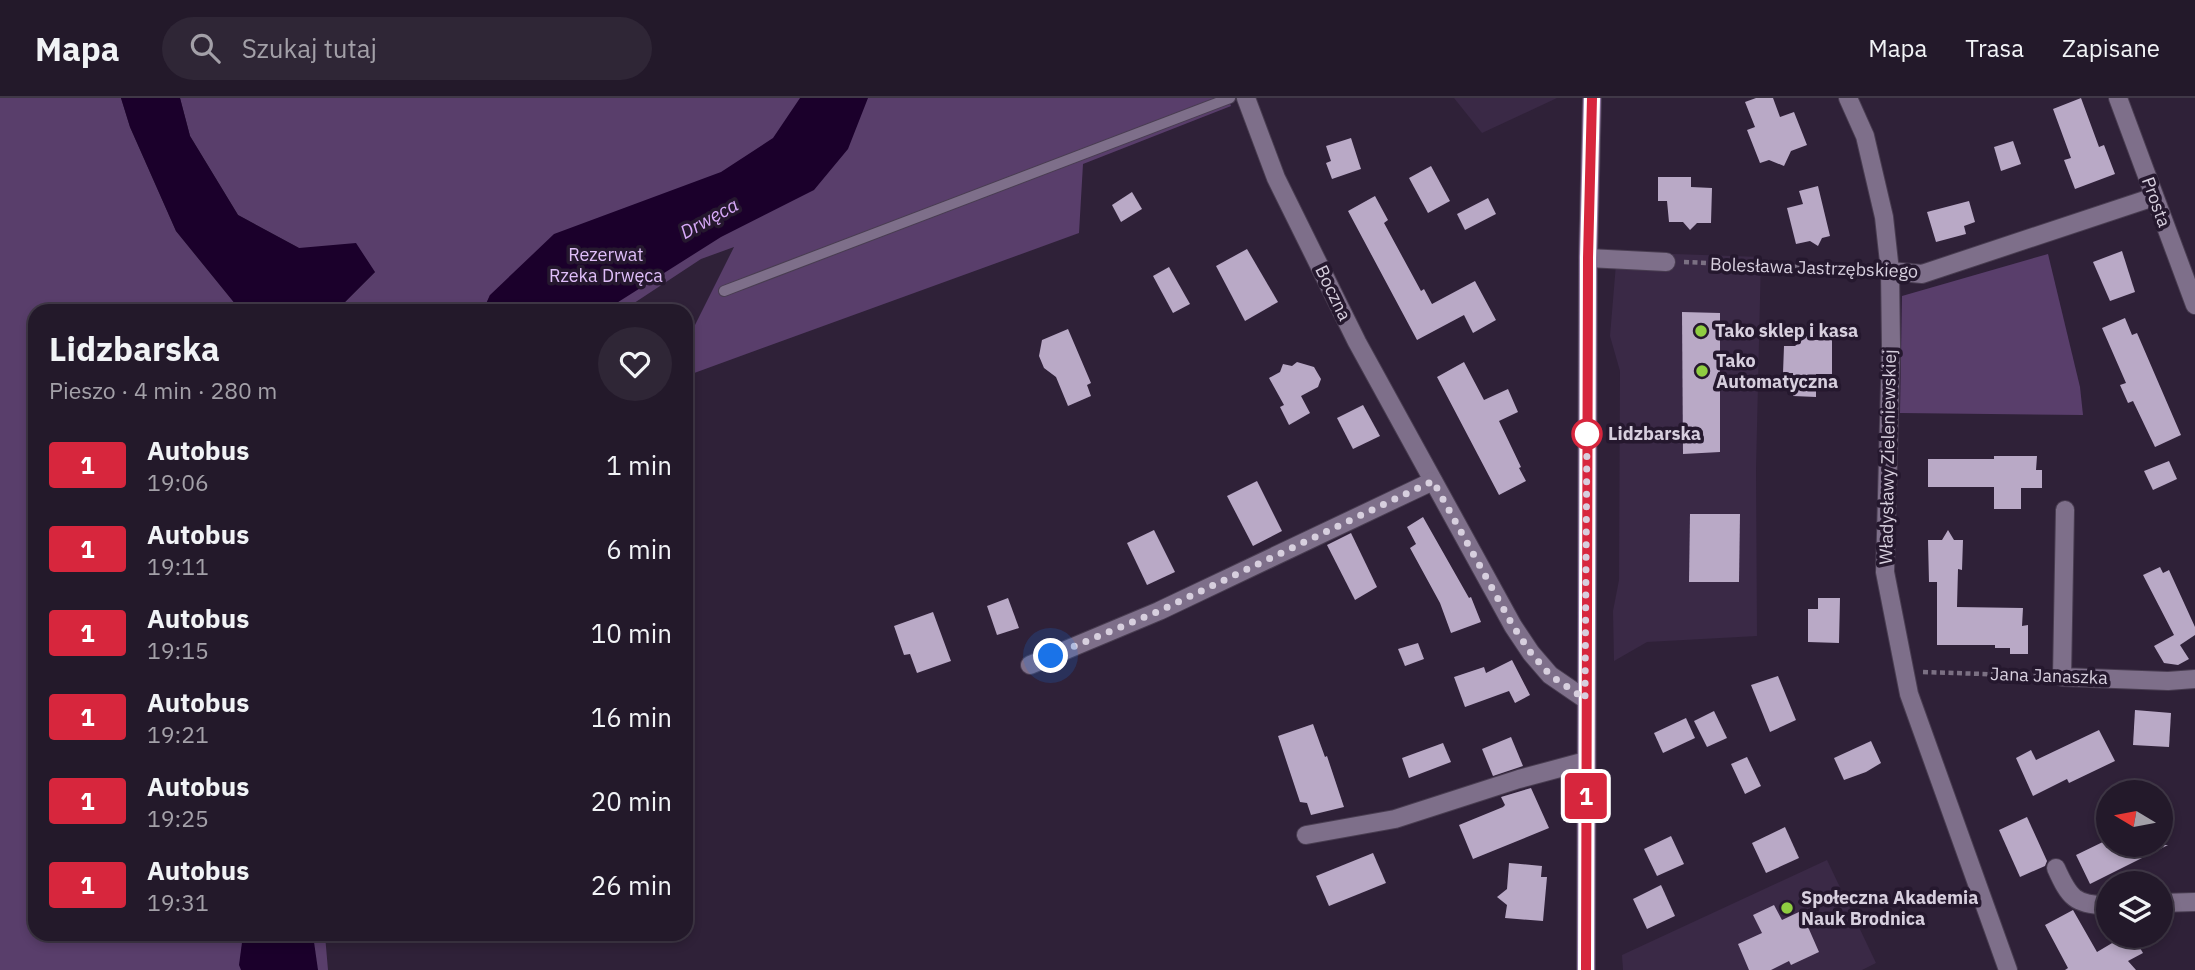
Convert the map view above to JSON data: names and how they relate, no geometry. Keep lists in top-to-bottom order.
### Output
{
  "streets": {
    "street": [
      "Prosta",
      "Bolesława Jastrzębskiego",
      "Boczna",
      "Władysławy Zieleniewskiej",
      "Jana Janaszka"
    ]
  },
  "crossings": [
    ["Prosta", "Bolesława Jastrzębskiego"],
    ["Bolesława Jastrzębskiego", "Władysławy Zieleniewskiej"],
    ["Władysławy Zieleniewskiej", "Jana Janaszka"]
  ],
  "water": ["Drwęca"],
  "parks": ["Rezerwat Rzeka Drwęca"],
  "places": [
    "Tako sklep i kasa",
    "Tako Automatyczna",
    "Lidzbarska",
    "Społeczna Akademia Nauk Brodnica"
  ],
  "lines": ["bus line 1"],
  "north": "left",
  "page": {
    "header": "Mapa",
    "search": "Szukaj tutaj",
    "nav": ["Mapa", "Trasa", "Zapisane"],
    "on_map": "1",
    "heading": ["Lidzbarska", "Pieszo · 4 min · 280 m"],
    "list": [
      {
        "mark": "1",
        "name": "Autobus",
        "note": "19:06",
        "value": "1 min"
      },
      {
        "mark": "1",
        "name": "Autobus",
        "note": "19:11",
        "value": "6 min"
      },
      {
        "mark": "1",
        "name": "Autobus",
        "note": "19:15",
        "value": "10 min"
      },
      {
        "mark": "1",
        "name": "Autobus",
        "note": "19:21",
        "value": "16 min"
      },
      {
        "mark": "1",
        "name": "Autobus",
        "note": "19:25",
        "value": "20 min"
      },
      {
        "mark": "1",
        "name": "Autobus",
        "note": "19:31",
        "value": "26 min"
      }
    ]
  }
}
